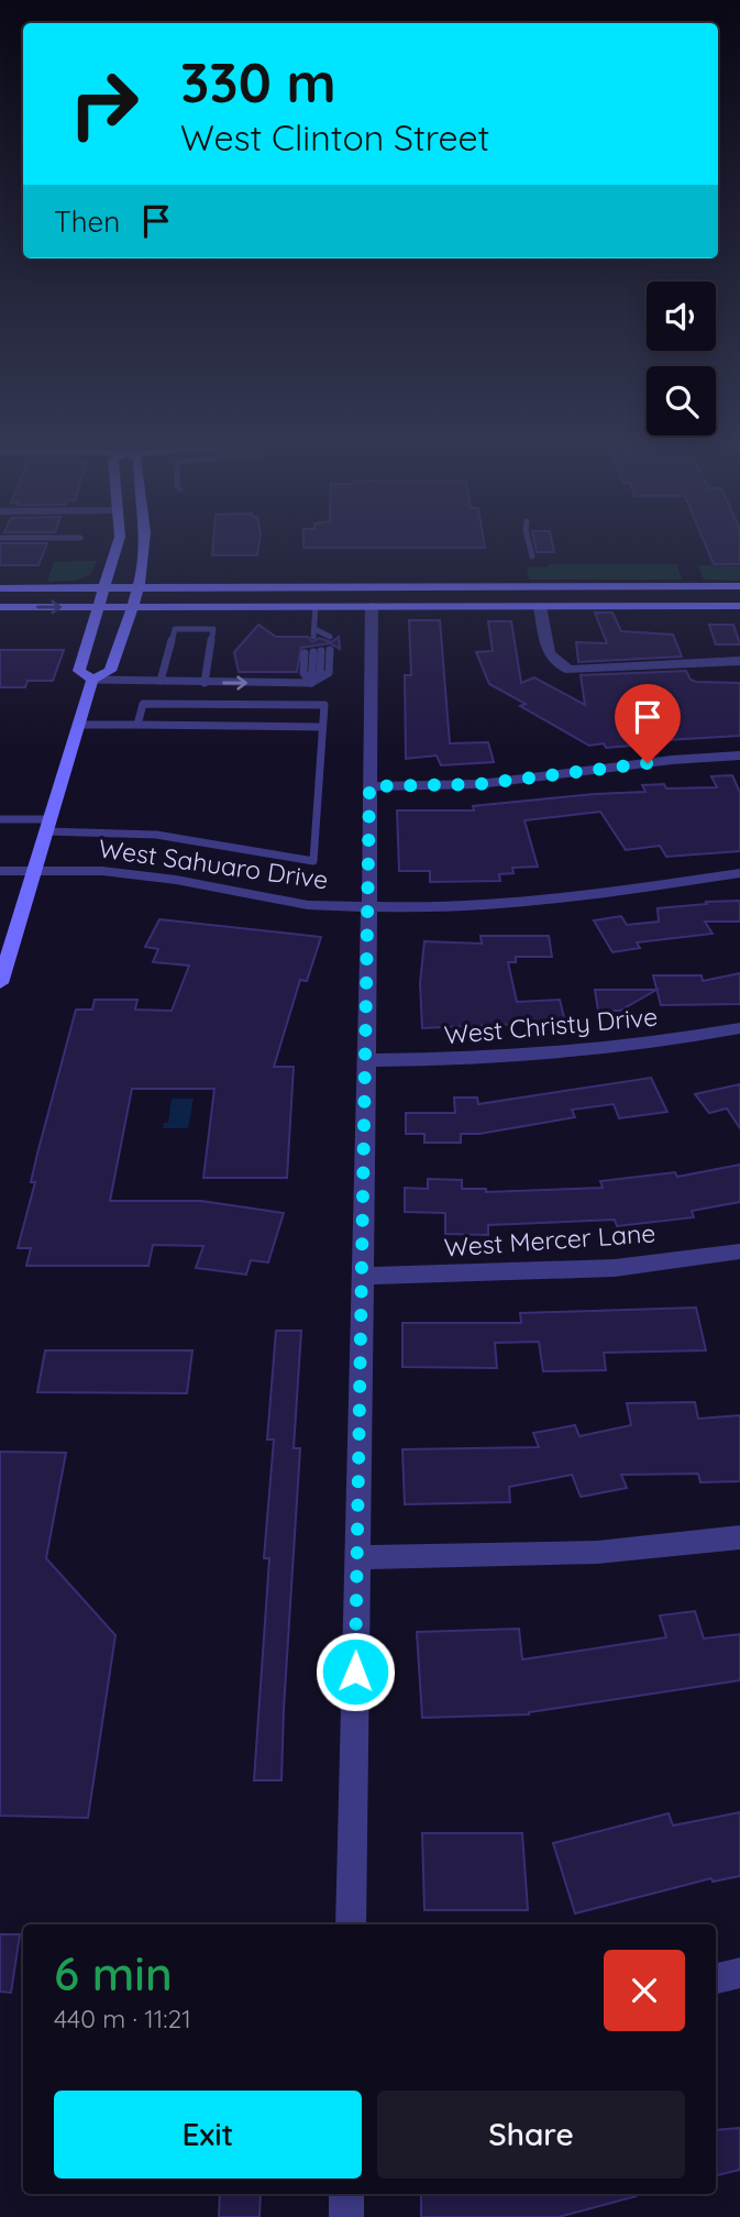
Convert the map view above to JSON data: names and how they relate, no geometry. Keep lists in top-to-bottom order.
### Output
{
  "streets": {
    "street": ["West Sahuaro Drive", "West Christy Drive", "West Mercer Lane"]
  },
  "page": {
    "turn": ["330 m", "West Clinton Street"],
    "then": "Then",
    "heading": ["6 min", "440 m · 11:21"],
    "buttons": ["Exit", "Share"]
  }
}
